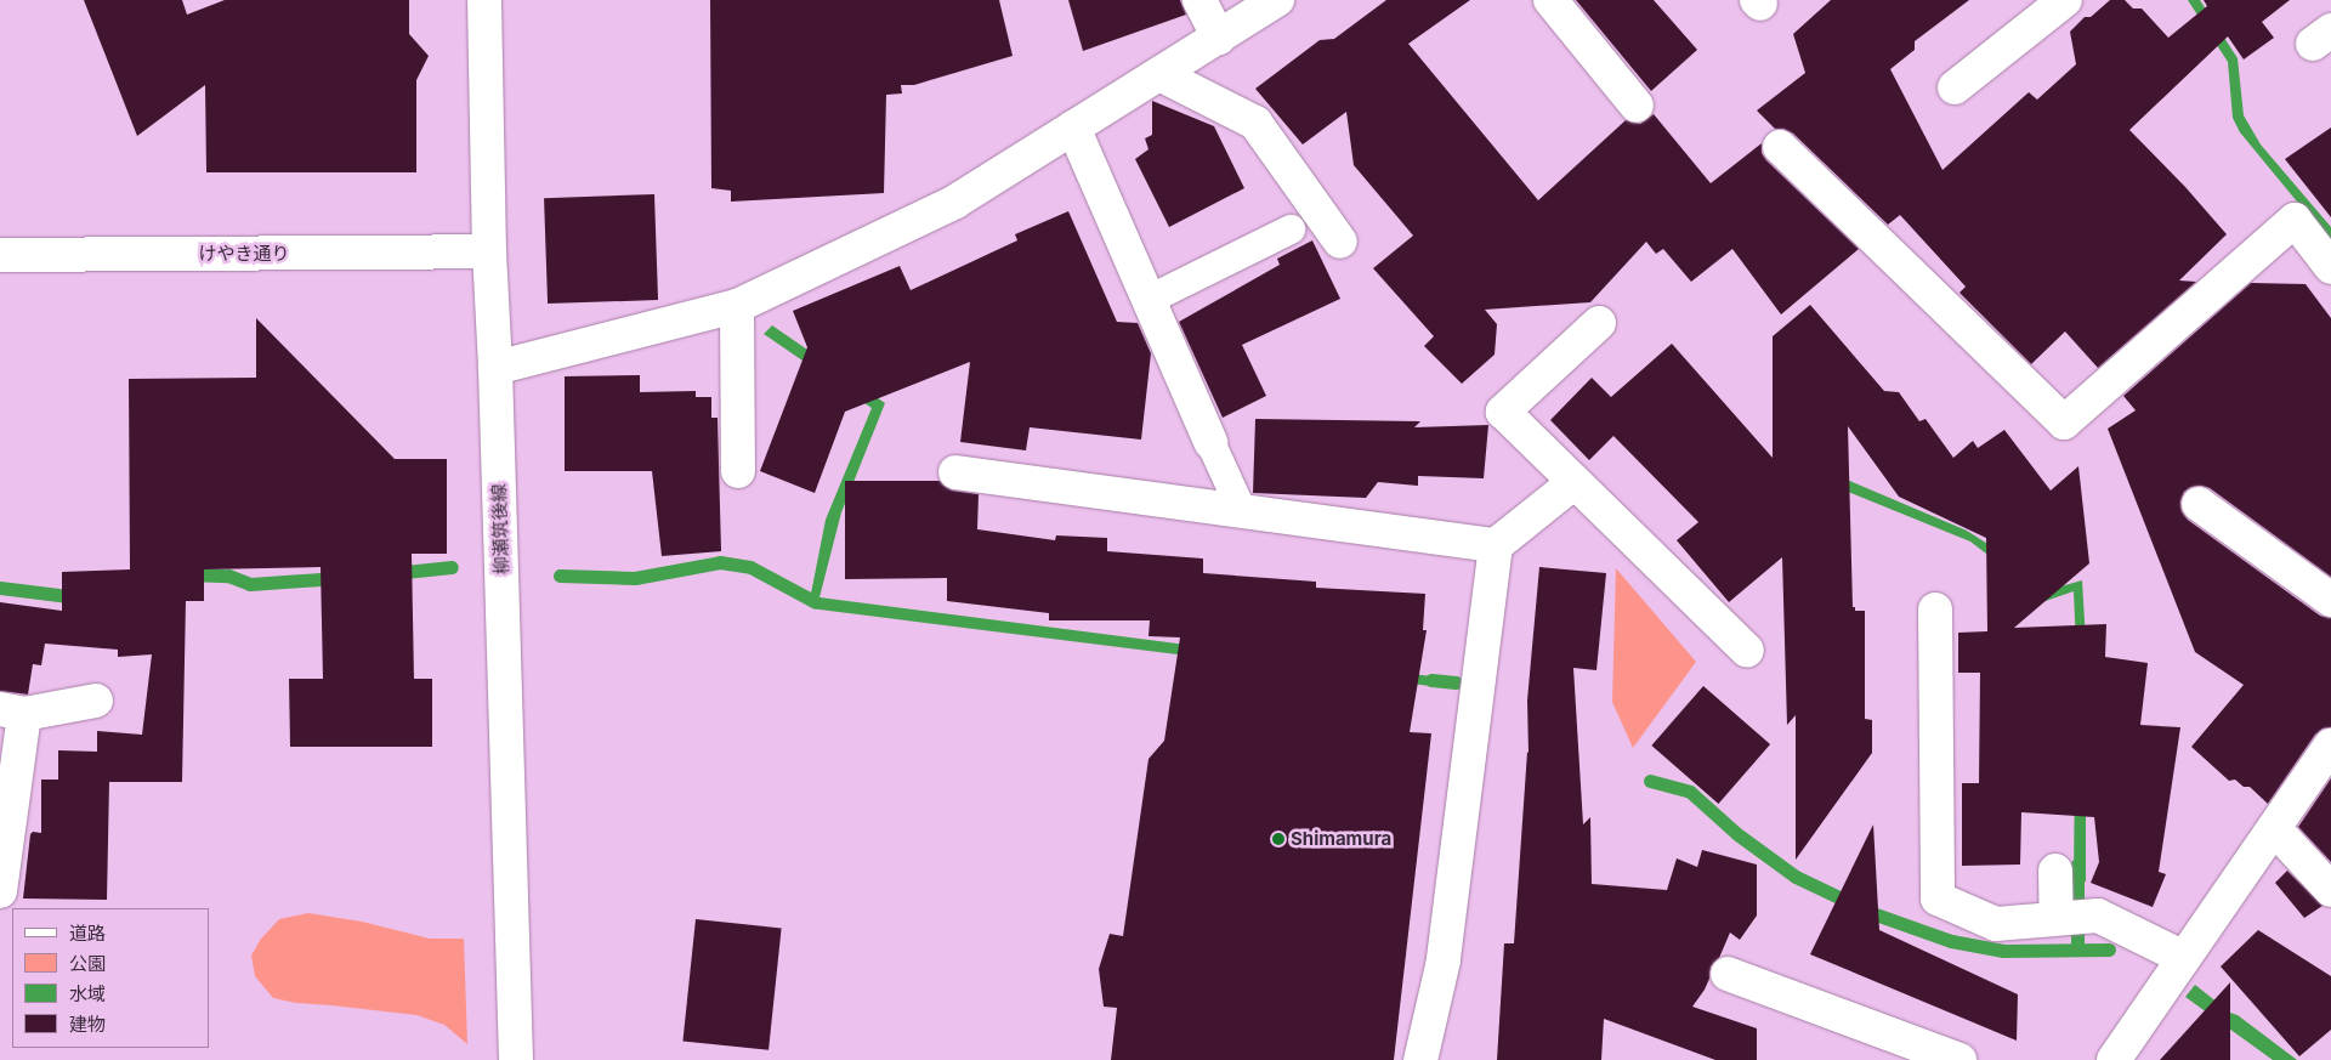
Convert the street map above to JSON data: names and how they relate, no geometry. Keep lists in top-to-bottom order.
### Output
{
  "streets": {
    "street": ["けやき通り", "柳瀬筑後線"]
  },
  "crossings": [
    ["けやき通り", "柳瀬筑後線"]
  ],
  "places": ["Shimamura"],
  "legend": [
    "道路",
    "公園",
    "水域",
    "建物"
  ]
}
